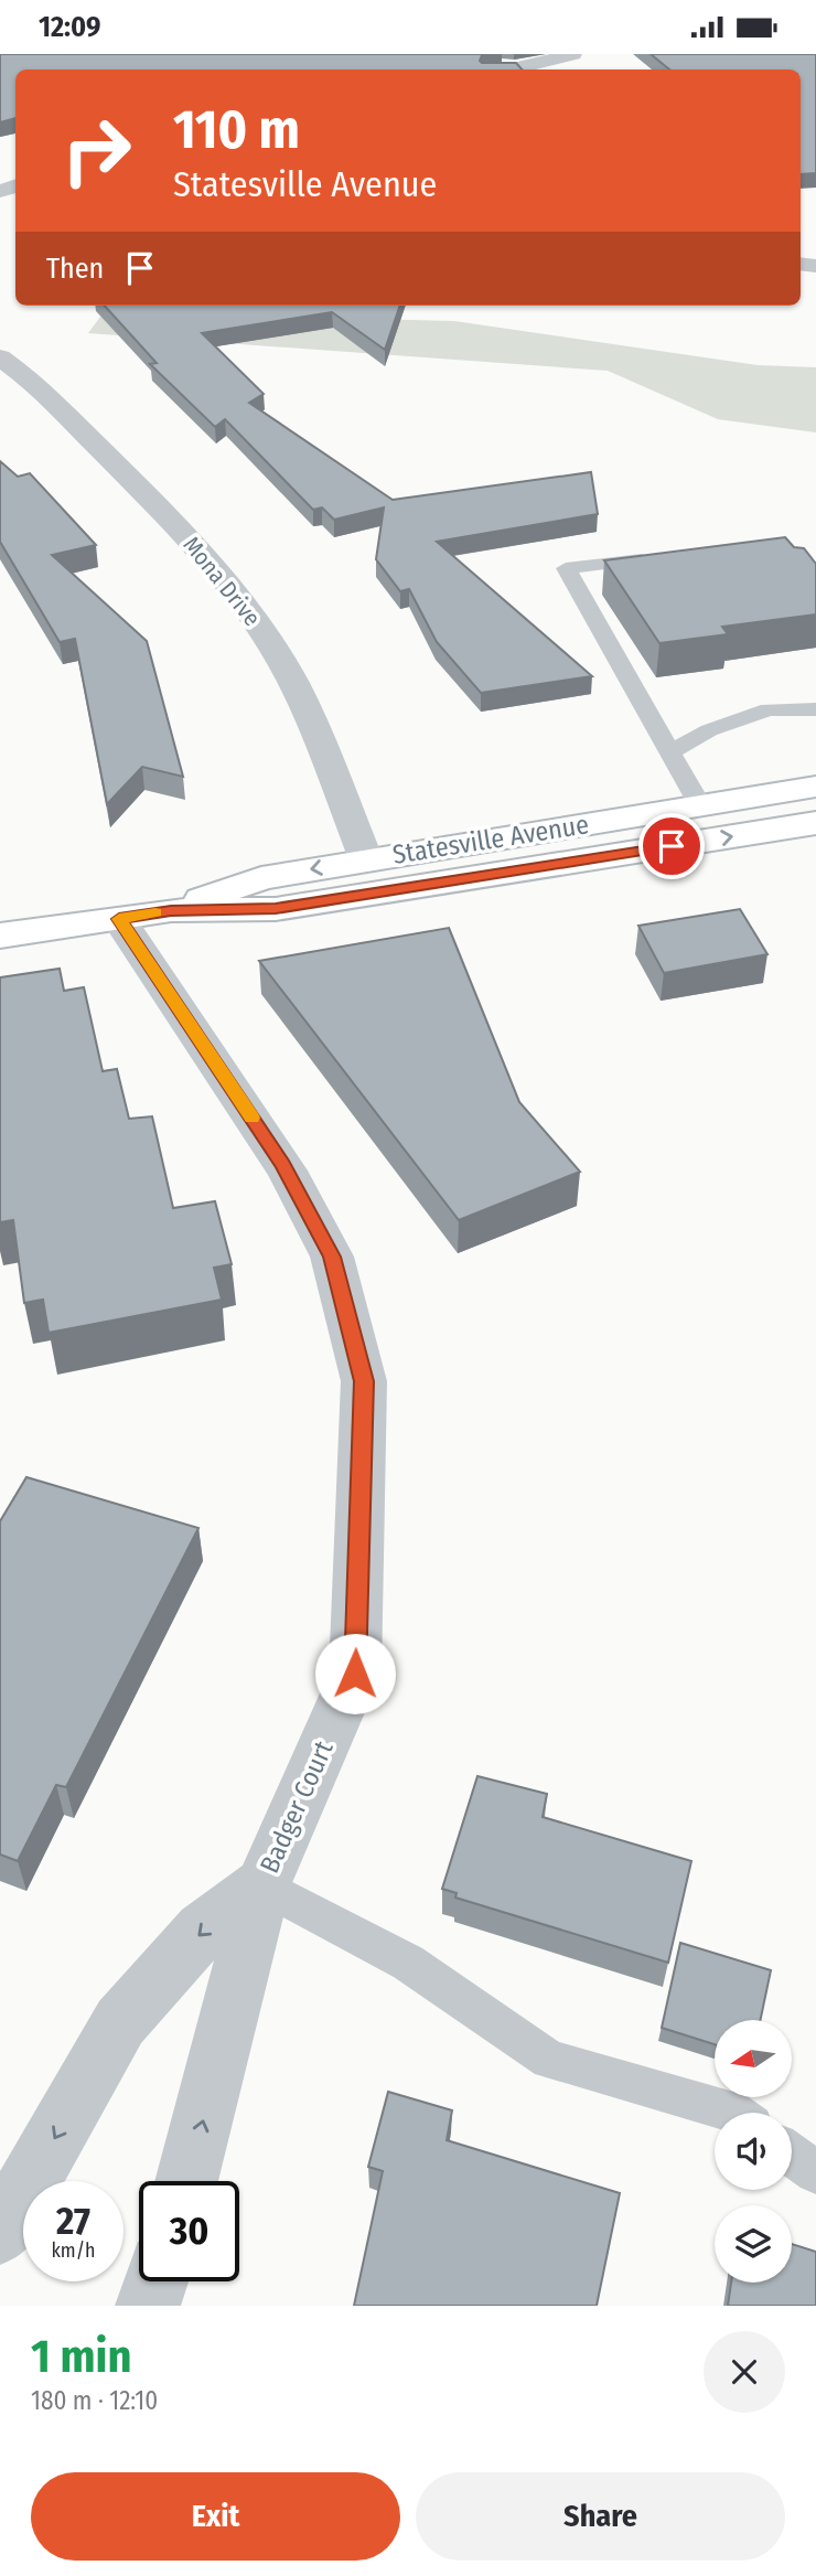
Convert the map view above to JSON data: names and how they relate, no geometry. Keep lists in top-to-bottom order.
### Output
{
  "streets": {
    "main road": ["Statesville Avenue"],
    "street": ["Mona Drive", "Badger Court"]
  },
  "crossings": [
    ["Mona Drive", "Statesville Avenue"],
    ["Statesville Avenue", "Badger Court"]
  ],
  "north": "left",
  "page": {
    "status": "12:09",
    "turn": ["110 m", "Statesville Avenue"],
    "then": "Then",
    "speed": "27 km/h",
    "limit": "30",
    "heading": ["1 min", "180 m · 12:10"],
    "buttons": ["Exit", "Share"]
  }
}
